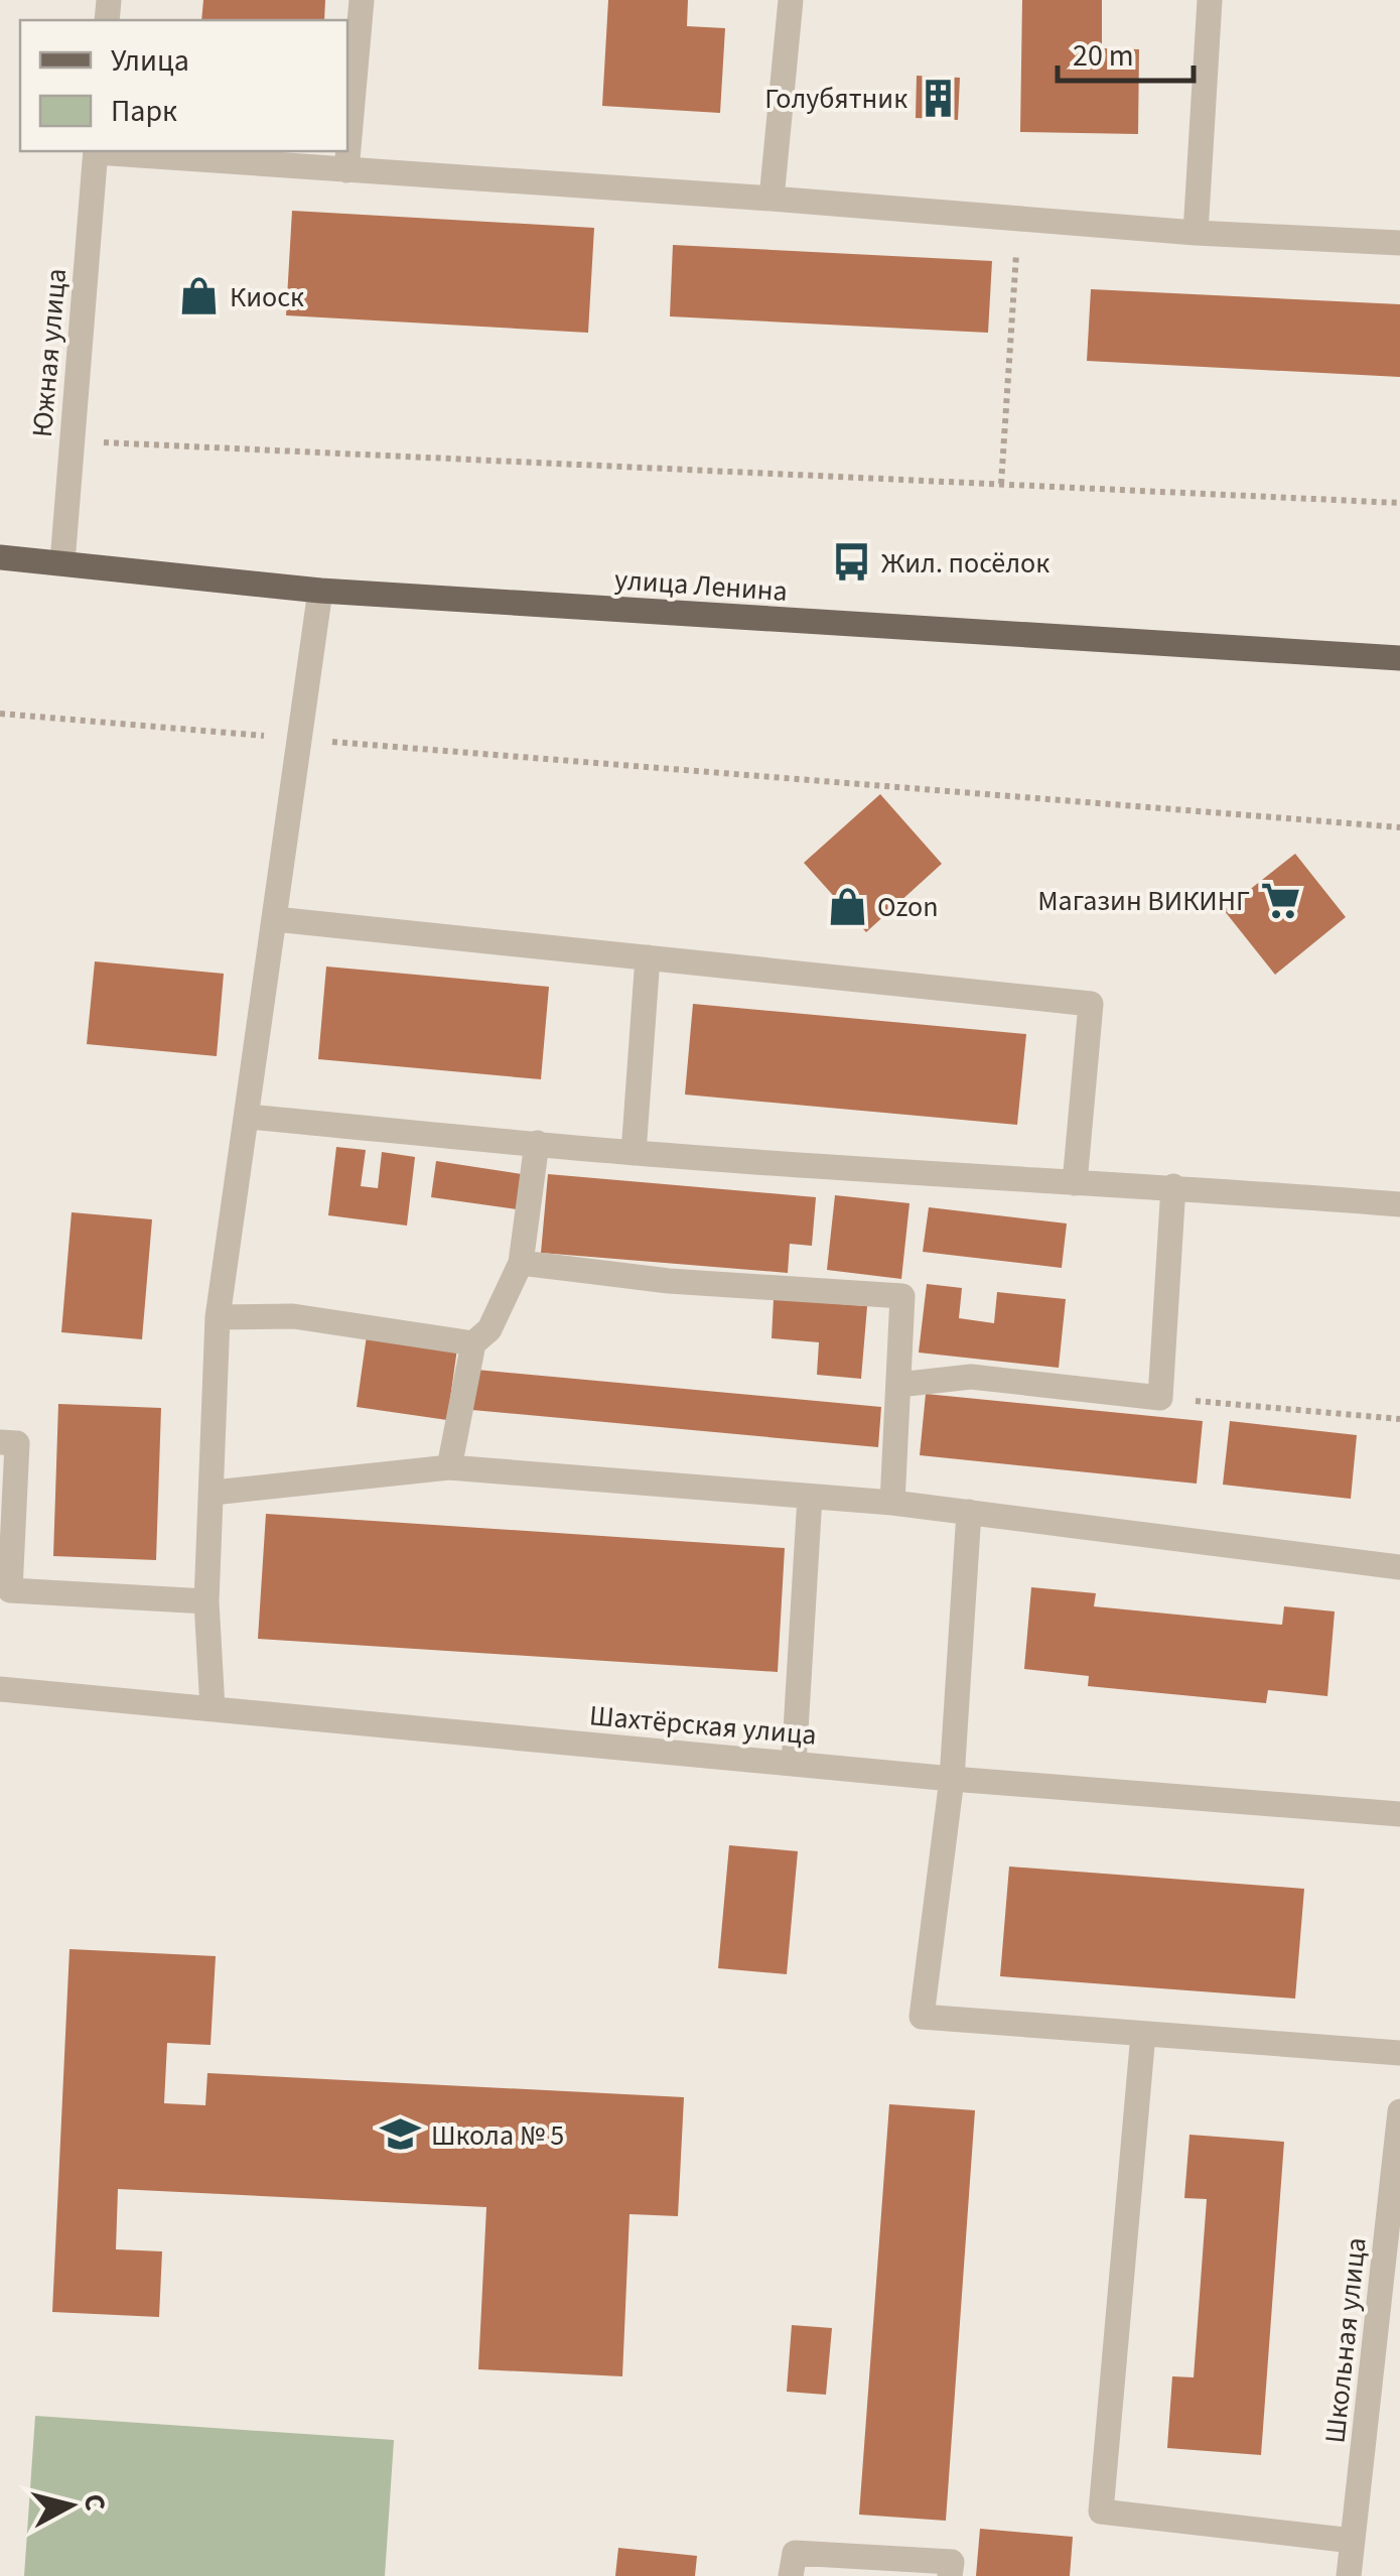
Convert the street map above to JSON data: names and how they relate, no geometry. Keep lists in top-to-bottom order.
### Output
{
  "streets": {
    "main road": ["улица Ленина"],
    "street": ["Южная улица", "Шахтёрская улица", "Школьная улица"]
  },
  "crossings": [
    ["Южная улица", "улица Ленина"]
  ],
  "places": {
    "building": ["Голубятник"],
    "shop": ["Киоск", "Ozon"],
    "bus stop": ["Жил. посёлок"],
    "supermarket": ["Магазин ВИКИНГ"],
    "school or university": ["Школа № 5"]
  },
  "legend": ["Улица", "Парк"],
  "scale_bar": "20 m",
  "north": "right"
}
